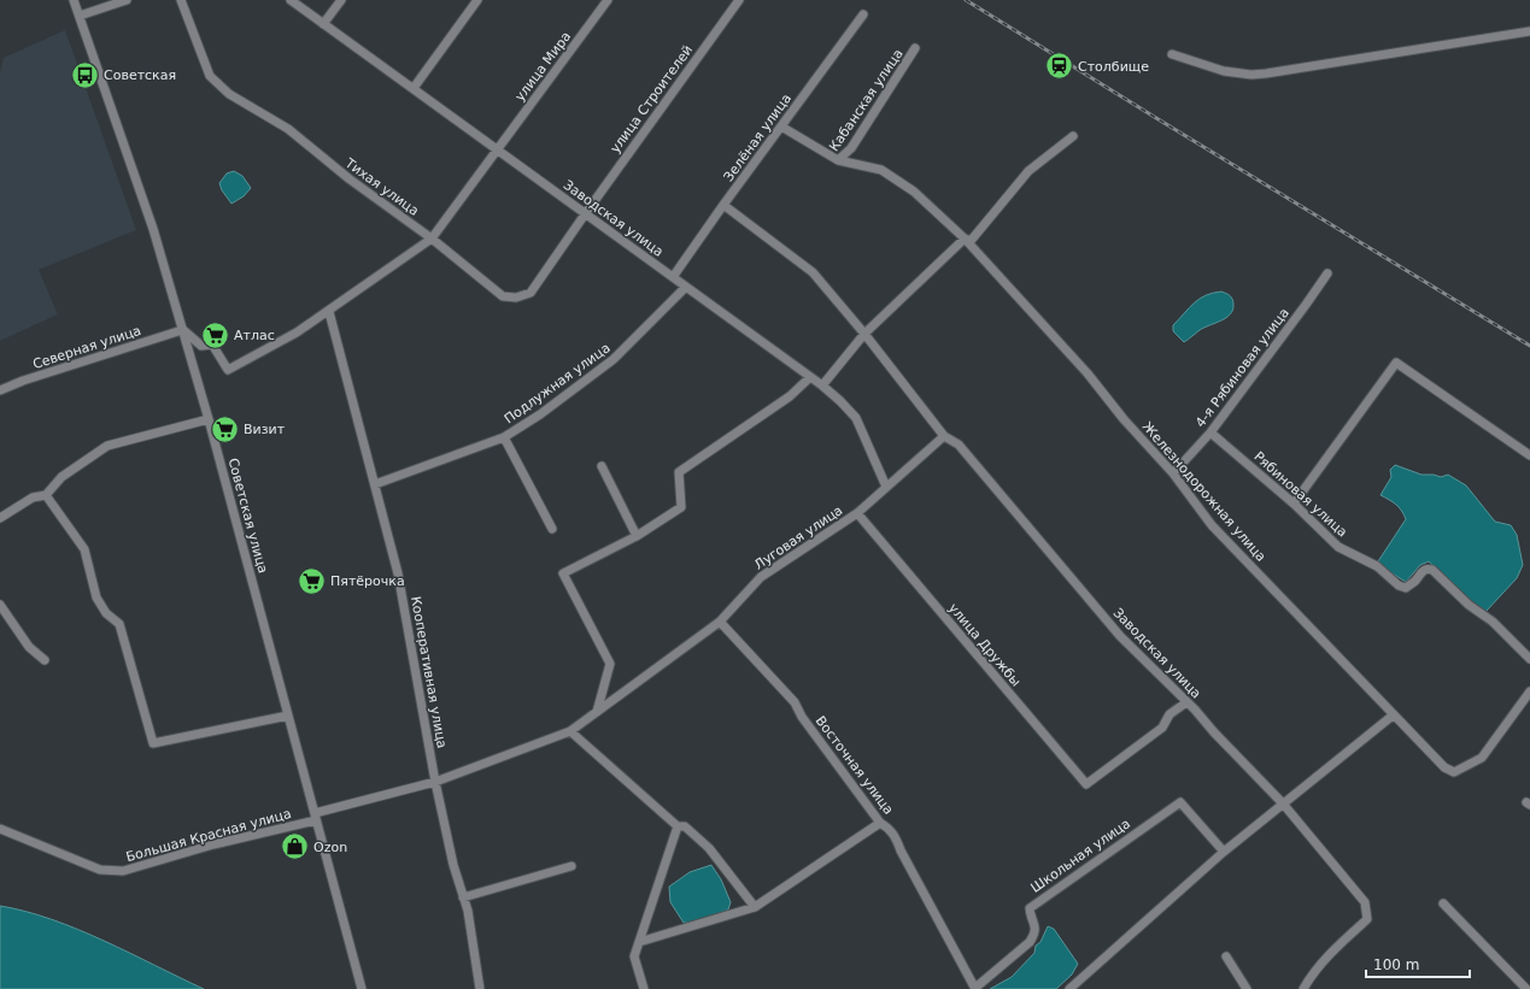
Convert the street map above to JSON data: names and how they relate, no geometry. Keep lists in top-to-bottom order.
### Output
{
  "streets": {
    "street": [
      "улица Мира",
      "улица Строителей",
      "Кабанская улица",
      "Зелёная улица",
      "Тихая улица",
      "Заводская улица",
      "Северная улица",
      "4-я Рябиновая улица",
      "Подлужная улица",
      "Железнодорожная улица",
      "Рябиновая улица",
      "Советская улица",
      "Луговая улица",
      "улица Дружбы",
      "Кооперативная улица",
      "Восточная улица",
      "Большая Красная улица",
      "Школьная улица"
    ]
  },
  "crossings": [
    ["улица Мира", "Заводская улица"],
    ["улица Строителей", "Тихая улица"],
    ["улица Строителей", "Заводская улица"],
    ["Кабанская улица", "Железнодорожная улица"],
    ["Зелёная улица", "Заводская улица"],
    ["Тихая улица", "Заводская улица"],
    ["Заводская улица", "Подлужная улица"],
    ["Заводская улица", "Луговая улица"],
    ["Заводская улица", "улица Дружбы"],
    ["Северная улица", "Советская улица"],
    ["4-я Рябиновая улица", "Железнодорожная улица"],
    ["4-я Рябиновая улица", "Рябиновая улица"],
    ["Подлужная улица", "Кооперативная улица"],
    ["Советская улица", "Большая Красная улица"],
    ["Луговая улица", "улица Дружбы"],
    ["Луговая улица", "Восточная улица"],
    ["Луговая улица", "Большая Красная улица"],
    ["Кооперативная улица", "Большая Красная улица"],
    ["Восточная улица", "Школьная улица"]
  ],
  "places": {
    "station": ["Столбище"],
    "bus stop": ["Советская"],
    "supermarket": ["Атлас", "Визит", "Пятёрочка"],
    "shop": ["Ozon"]
  },
  "scale_bar": "100 m"
}
